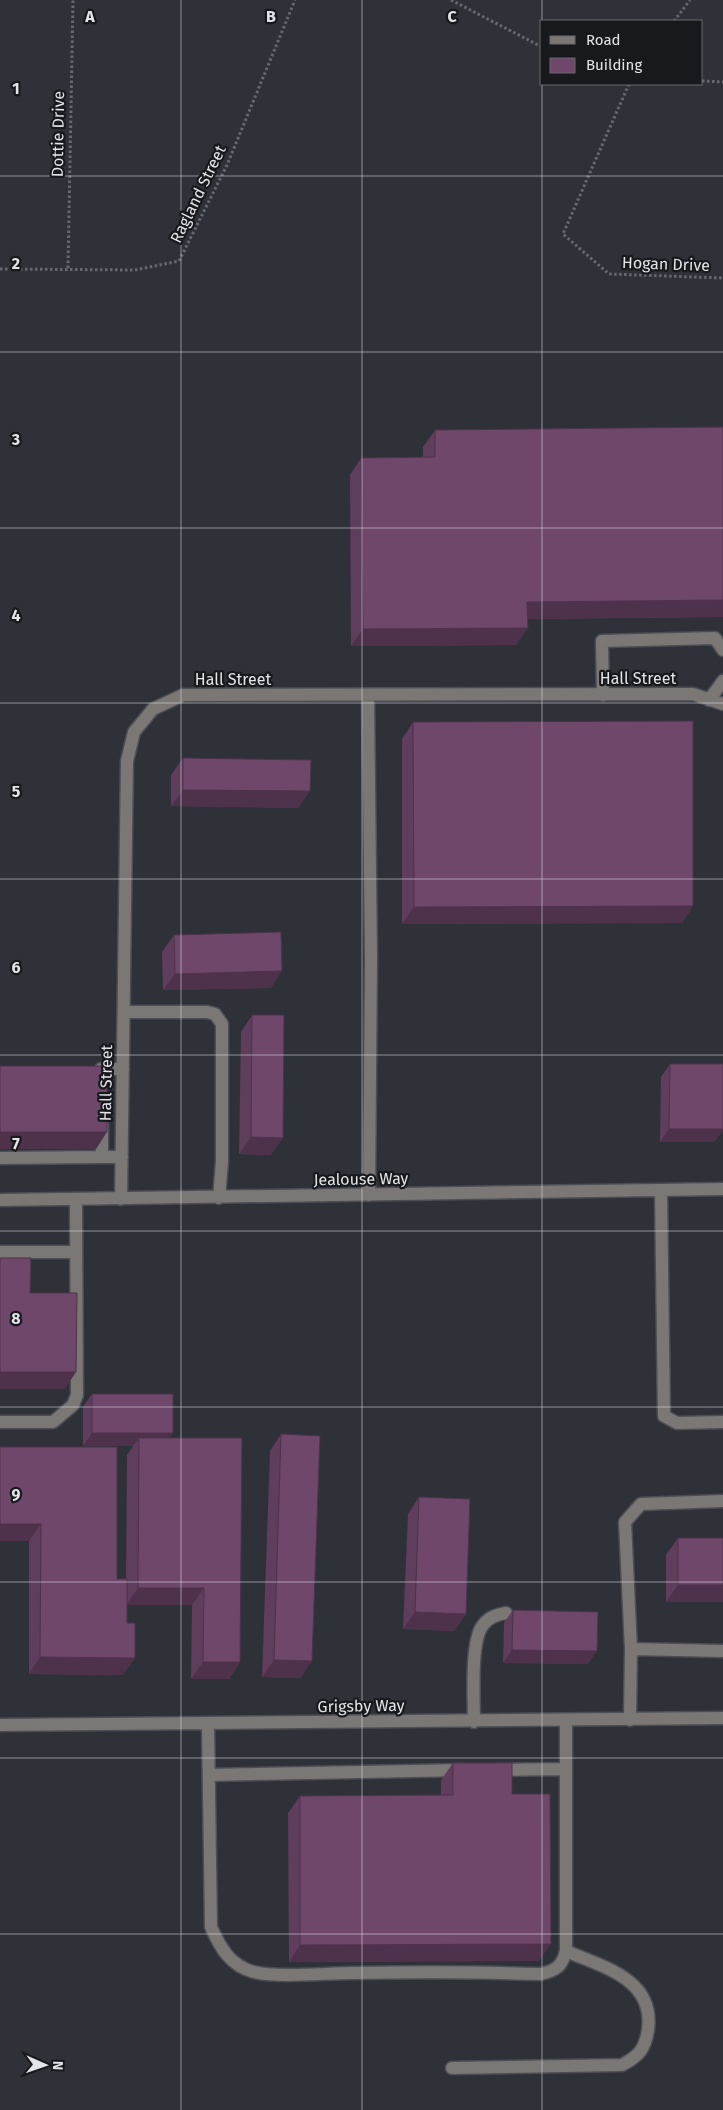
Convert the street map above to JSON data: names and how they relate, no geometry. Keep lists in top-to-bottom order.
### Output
{
  "streets": {
    "street": ["Hall Street", "Jealouse Way", "Grigsby Way"],
    "path": ["Dottie Drive", "Ragland Street", "Hogan Drive"]
  },
  "crossings": [
    ["Dottie Drive", "Ragland Street"],
    ["Hall Street", "Jealouse Way"]
  ],
  "legend": ["Road", "Building"],
  "north": "right",
  "grid": {
    "columns": ["A", "B", "C"],
    "rows": [
      "1",
      "2",
      "3",
      "4",
      "5",
      "6",
      "7",
      "8",
      "9"
    ]
  }
}
